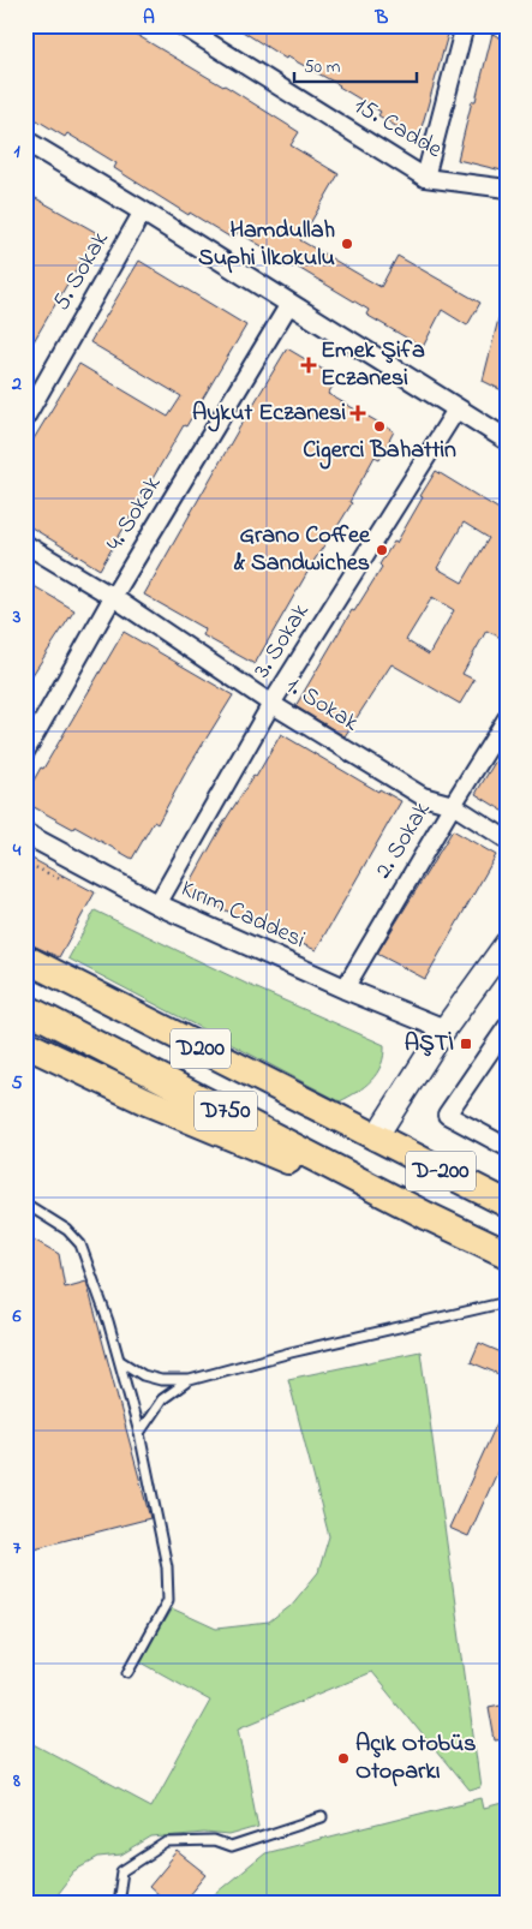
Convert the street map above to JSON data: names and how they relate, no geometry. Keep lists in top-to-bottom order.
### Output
{
  "streets": {
    "highway": ["D200", "D750", "D-200"],
    "street": [
      "15. Cadde",
      "5. Sokak",
      "4. Sokak",
      "3. Sokak",
      "1. Sokak",
      "2. Sokak",
      "Kırım Caddesi"
    ]
  },
  "crossings": [
    ["4. Sokak", "1. Sokak"],
    ["3. Sokak", "1. Sokak"],
    ["3. Sokak", "Kırım Caddesi"],
    ["1. Sokak", "2. Sokak"],
    ["2. Sokak", "Kırım Caddesi"],
    ["D200", "D-200"],
    ["D750", "D-200"]
  ],
  "places": {
    "other": [
      "Hamdullah Suphi İlkokulu",
      "Cigerci Bahattin",
      "Grano Coffee & Sandwiches",
      "Açık Otobüs Otoparkı"
    ],
    "health": ["Emek Şifa Eczanesi", "Aykut Eczanesi"],
    "transit": ["AŞTİ"]
  },
  "scale_bar": "50 m",
  "grid": {
    "columns": ["A", "B"],
    "rows": [
      "1",
      "2",
      "3",
      "4",
      "5",
      "6",
      "7",
      "8"
    ]
  }
}
